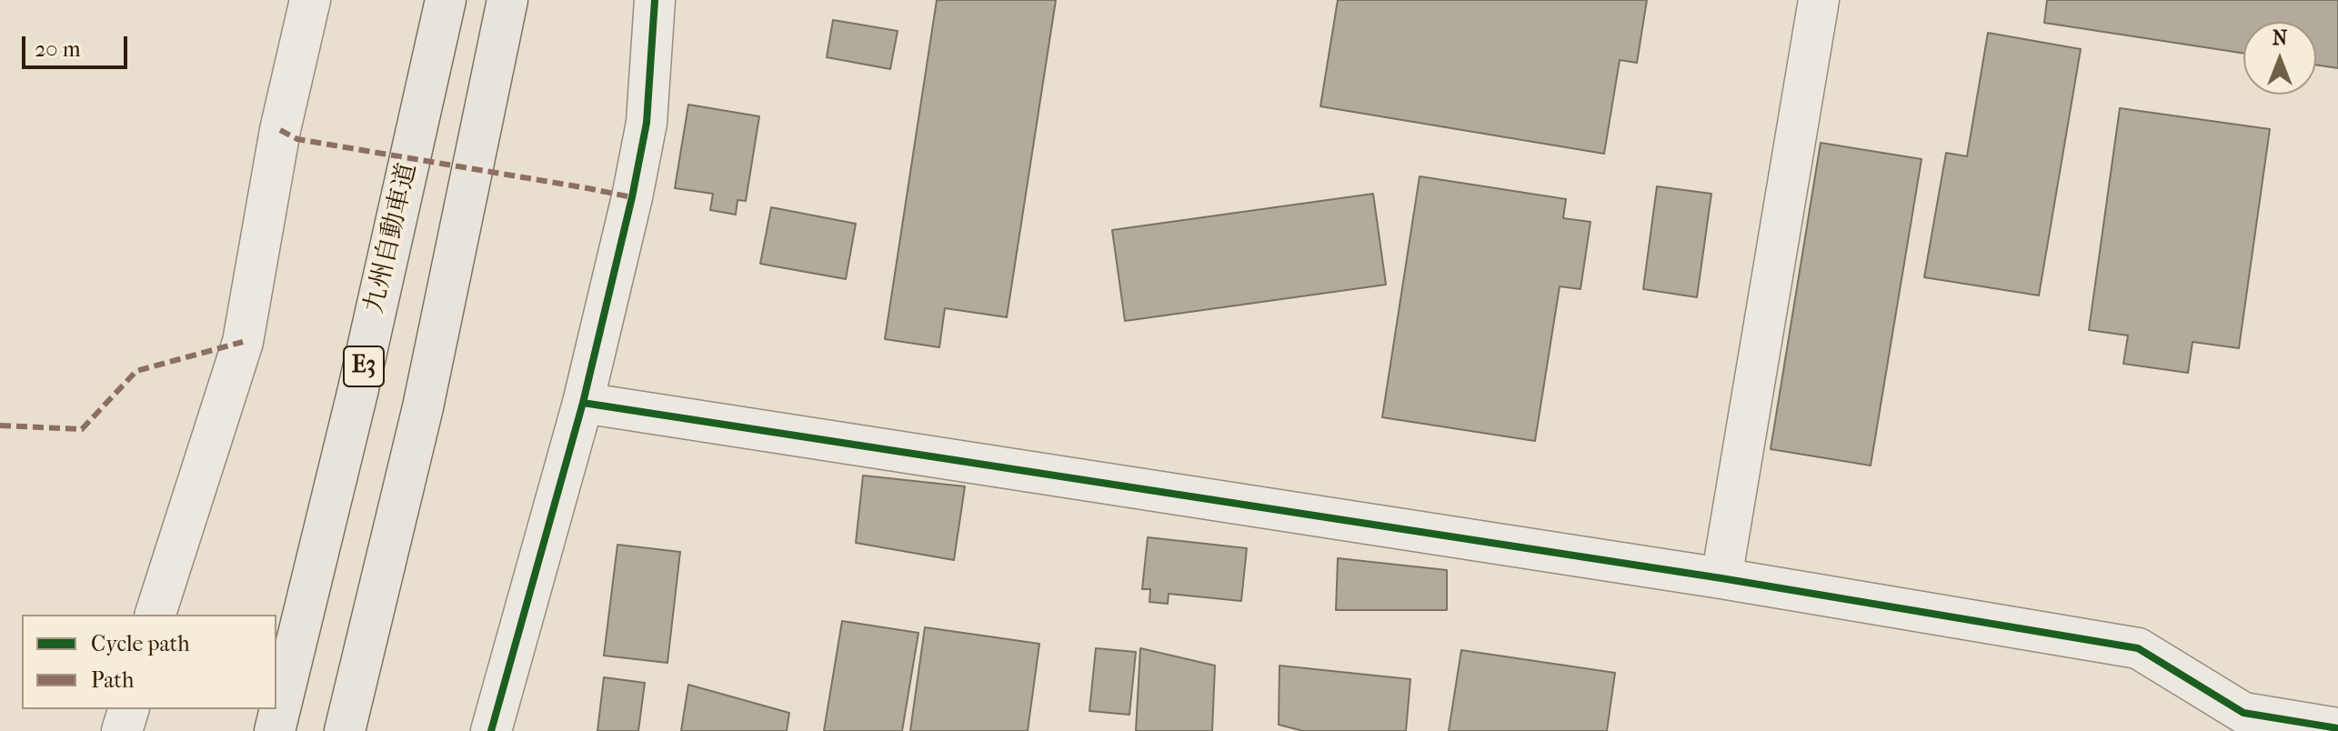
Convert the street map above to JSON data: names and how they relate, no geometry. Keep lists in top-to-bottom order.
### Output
{
  "streets": {
    "highway": ["九州自動車道", "E3"]
  },
  "legend": ["Cycle path", "Path"],
  "scale_bar": "20 m",
  "north": "top"
}
